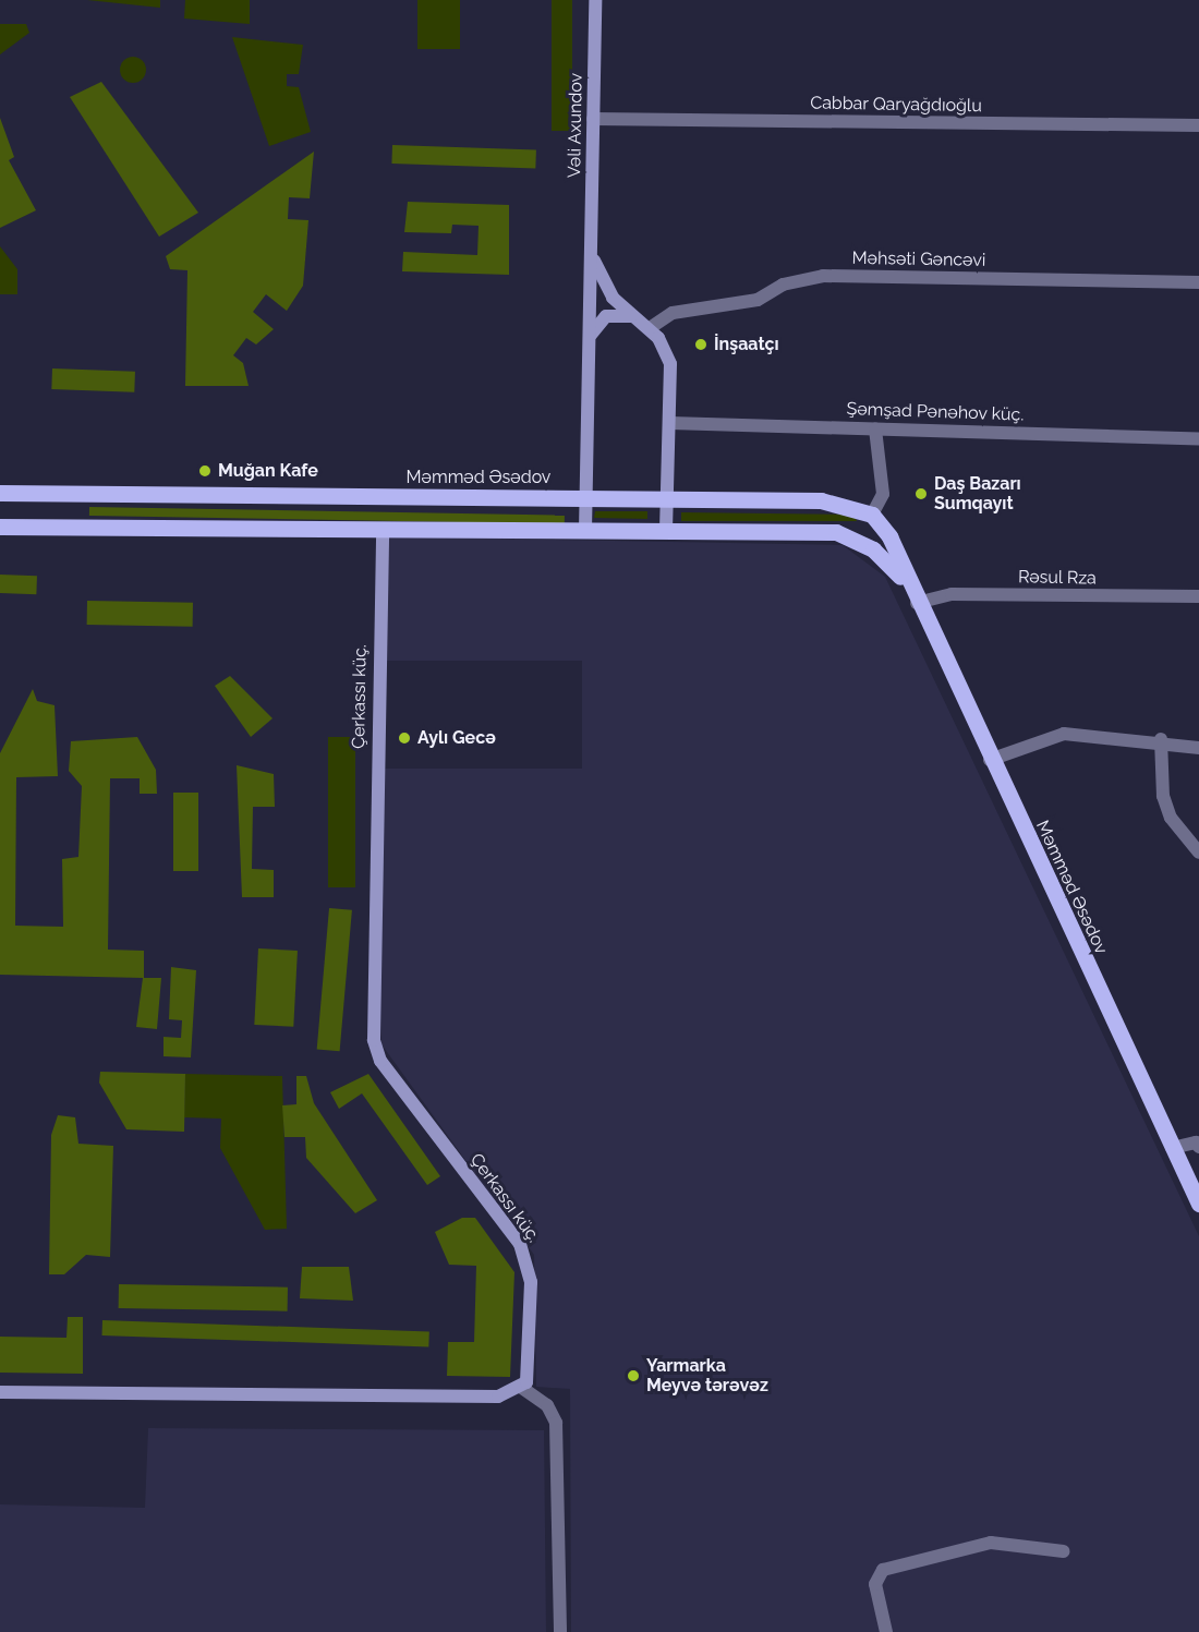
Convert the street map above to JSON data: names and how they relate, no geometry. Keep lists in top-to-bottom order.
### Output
{
  "streets": {
    "main road": ["Məmməd Əsədov"],
    "street": [
      "Cabbar Qaryağdıoğlu",
      "Vəli Axundov",
      "Məhsəti Gəncəvi",
      "Şəmşad Pənəhov küç.",
      "Rəsul Rza",
      "Çerkassı küç."
    ]
  },
  "crossings": [
    ["Cabbar Qaryağdıoğlu", "Vəli Axundov"],
    ["Vəli Axundov", "Məmməd Əsədov"],
    ["Məmməd Əsədov", "Rəsul Rza"],
    ["Məmməd Əsədov", "Çerkassı küç."]
  ],
  "places": [
    "İnşaatçı",
    "Muğan Kafe",
    "Daş Bazarı Sumqayıt",
    "Aylı Gecə",
    "Yarmarka Meyvә tәrәvәz"
  ]
}
